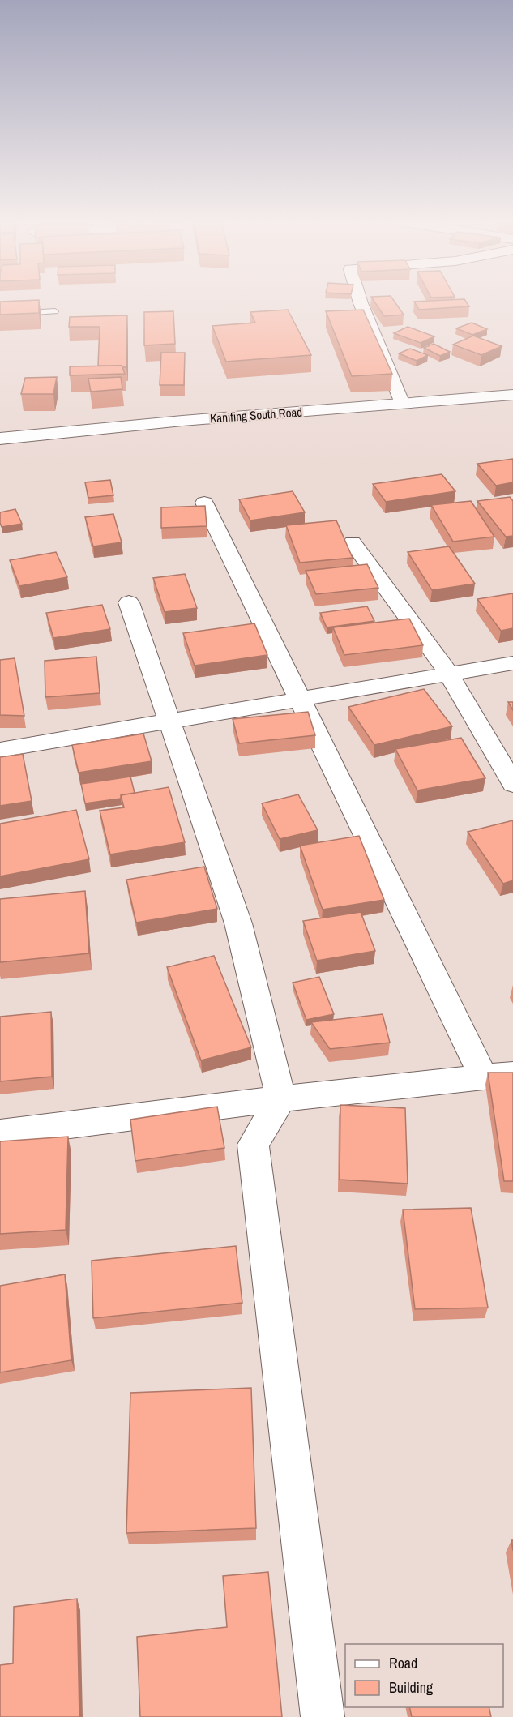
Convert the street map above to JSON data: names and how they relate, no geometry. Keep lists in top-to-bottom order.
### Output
{
  "streets": {
    "street": ["Kanifing South Road"]
  },
  "legend": ["Road", "Building"]
}
